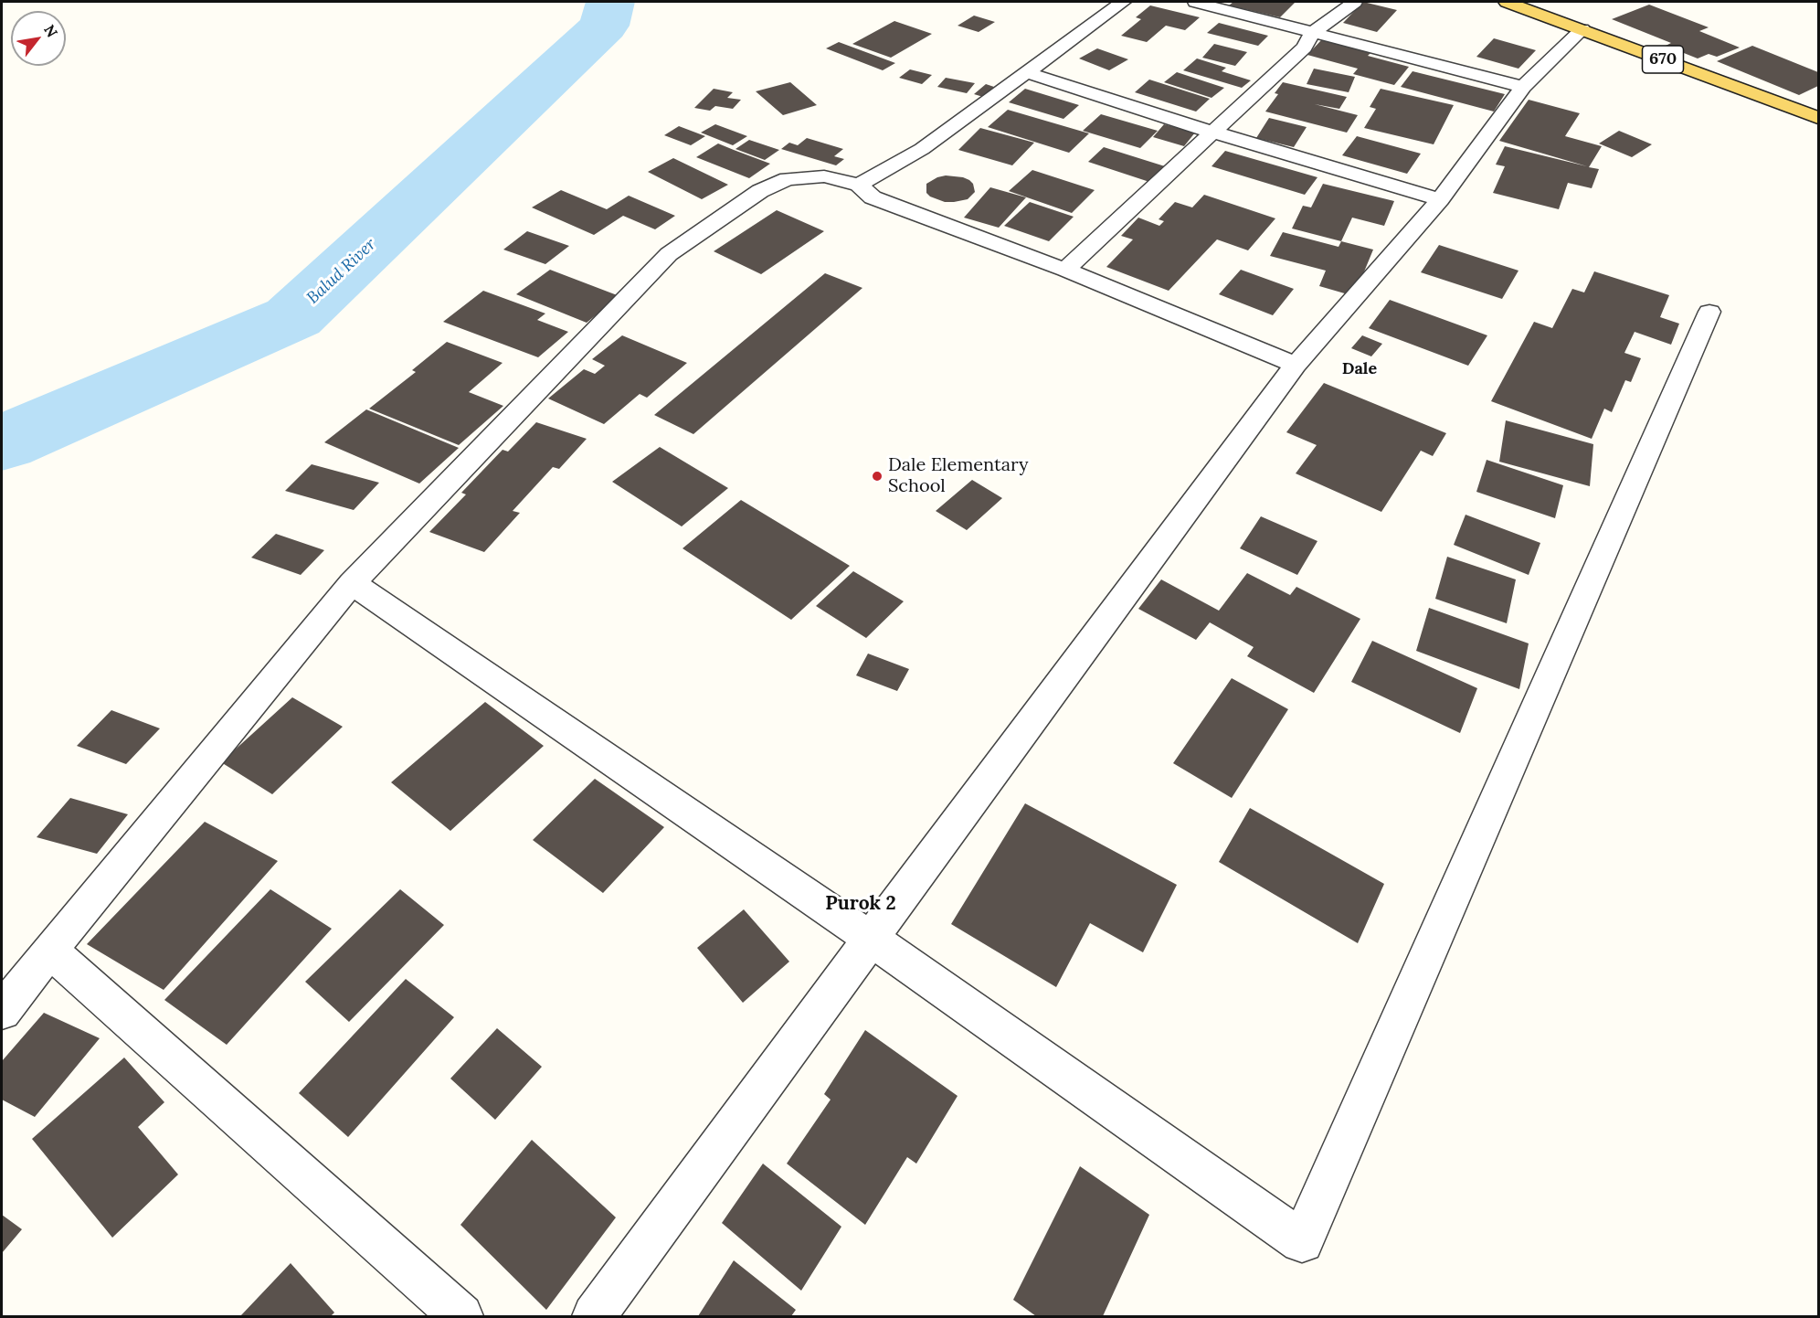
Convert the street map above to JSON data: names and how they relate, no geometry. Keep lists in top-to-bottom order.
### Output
{
  "streets": {
    "main road": ["670"]
  },
  "districts": ["Dale", "Purok 2"],
  "water": ["Balud River"],
  "places": ["Dale Elementary School"],
  "north": "top right"
}
